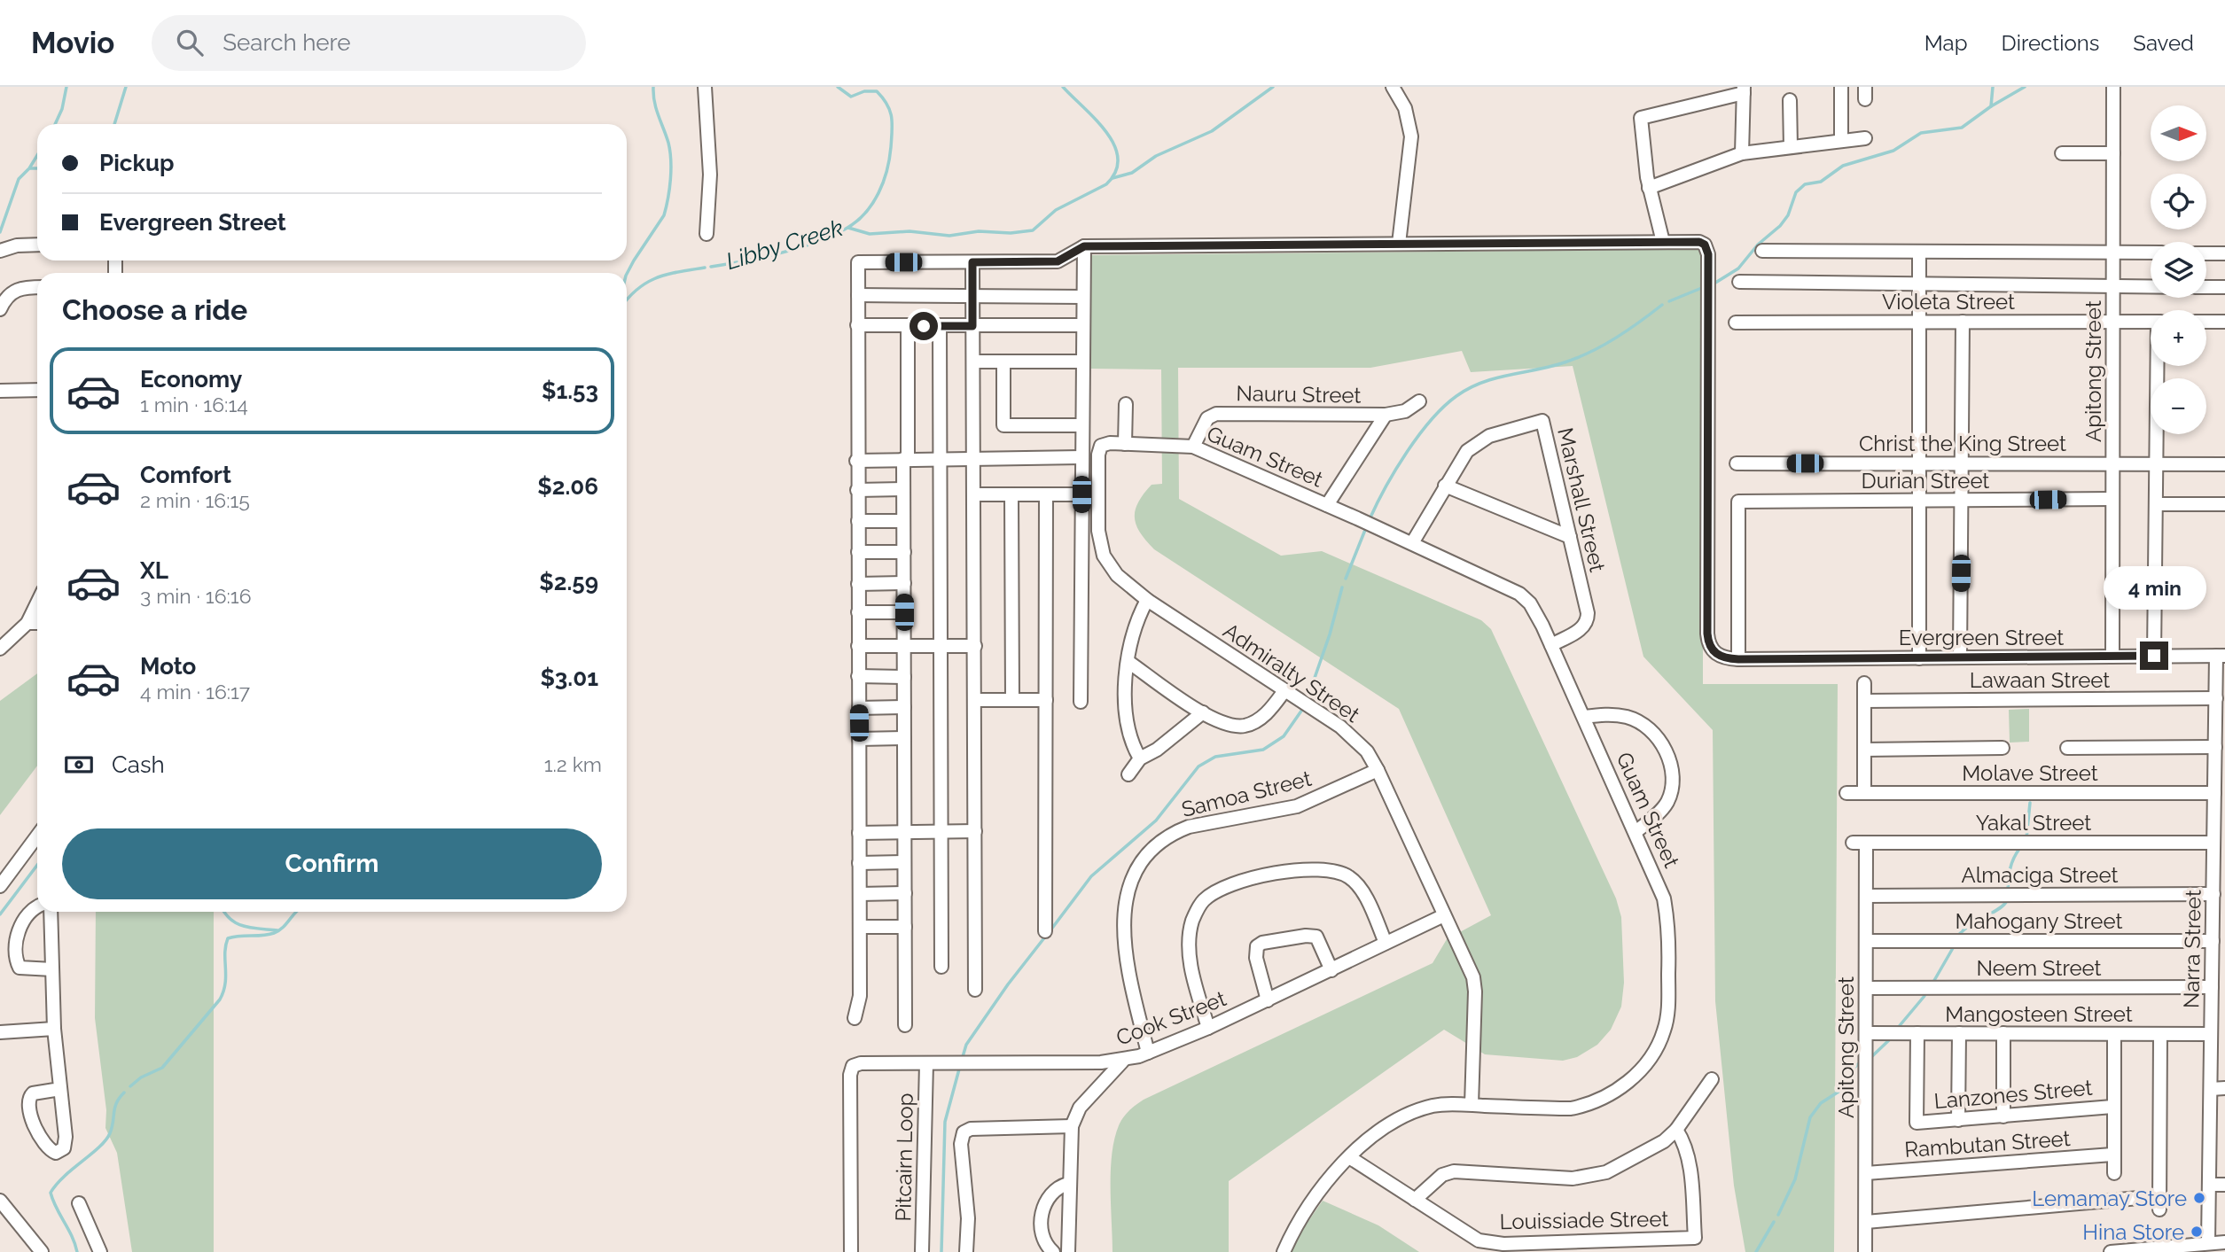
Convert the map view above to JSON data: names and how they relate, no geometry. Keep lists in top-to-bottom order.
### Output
{
  "streets": {
    "street": [
      "Violeta Street",
      "Apitong Street",
      "Nauru Street",
      "Christ the King Street",
      "Guam Street",
      "Durian Street",
      "Marshall Street",
      "Evergreen Street",
      "Admiralty Street",
      "Lawaan Street",
      "Molave Street",
      "Samoa Street",
      "Yakal Street",
      "Almaciga Street",
      "Mahogany Street",
      "Narra Street",
      "Neem Street",
      "Mangosteen Street",
      "Cook Street",
      "Lanzones Street",
      "Rambutan Street",
      "Pitcairn Loop",
      "Louissiade Street"
    ]
  },
  "crossings": [
    ["Violeta Street", "Apitong Street"],
    ["Violeta Street", "Lawaan Street"],
    ["Apitong Street", "Christ the King Street"],
    ["Apitong Street", "Durian Street"],
    ["Apitong Street", "Evergreen Street"],
    ["Apitong Street", "Yakal Street"],
    ["Apitong Street", "Almaciga Street"],
    ["Apitong Street", "Mahogany Street"],
    ["Apitong Street", "Neem Street"],
    ["Apitong Street", "Mangosteen Street"],
    ["Apitong Street", "Rambutan Street"],
    ["Nauru Street", "Guam Street"],
    ["Christ the King Street", "Lawaan Street"],
    ["Guam Street", "Marshall Street"],
    ["Guam Street", "Admiralty Street"],
    ["Guam Street", "Louissiade Street"],
    ["Durian Street", "Evergreen Street"],
    ["Durian Street", "Lawaan Street"],
    ["Evergreen Street", "Lawaan Street"],
    ["Evergreen Street", "Narra Street"],
    ["Admiralty Street", "Samoa Street"],
    ["Admiralty Street", "Cook Street"],
    ["Lawaan Street", "Narra Street"],
    ["Molave Street", "Narra Street"],
    ["Samoa Street", "Cook Street"],
    ["Yakal Street", "Narra Street"],
    ["Almaciga Street", "Narra Street"],
    ["Mahogany Street", "Narra Street"],
    ["Narra Street", "Neem Street"],
    ["Narra Street", "Mangosteen Street"],
    ["Mangosteen Street", "Lanzones Street"],
    ["Cook Street", "Pitcairn Loop"]
  ],
  "water": ["Libby Creek"],
  "places": ["Lemamay Store", "Hina Store"],
  "north": "right",
  "page": {
    "header": "Movio",
    "search": "Search here",
    "nav": ["Map", "Directions", "Saved"],
    "map_buttons": ["+", "−"],
    "banner": ["Pickup", "Evergreen Street"],
    "heading": "Choose a ride",
    "list": [
      {
        "name": "Economy",
        "note": "1 min · 16:14",
        "value": "$1.53"
      },
      {
        "name": "Comfort",
        "note": "2 min · 16:15",
        "value": "$2.06"
      },
      {
        "name": "XL",
        "note": "3 min · 16:16",
        "value": "$2.59"
      },
      {
        "name": "Moto",
        "note": "4 min · 16:17",
        "value": "$3.01"
      }
    ],
    "bubble": "4 min",
    "pay": ["Cash", "1.2 km"],
    "buttons": "Confirm"
  }
}
